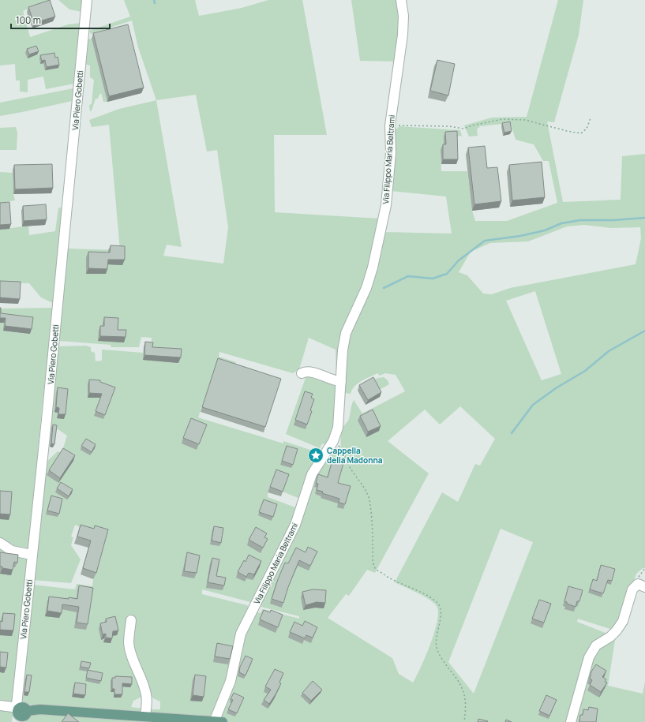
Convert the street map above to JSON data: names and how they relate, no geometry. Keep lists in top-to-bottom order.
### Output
{
  "streets": {
    "street": ["Via Piero Gobetti", "Via Filippo Maria Beltrami"]
  },
  "places": {
    "place": ["Cappella della Madonna"]
  },
  "scale_bar": "100 m"
}
